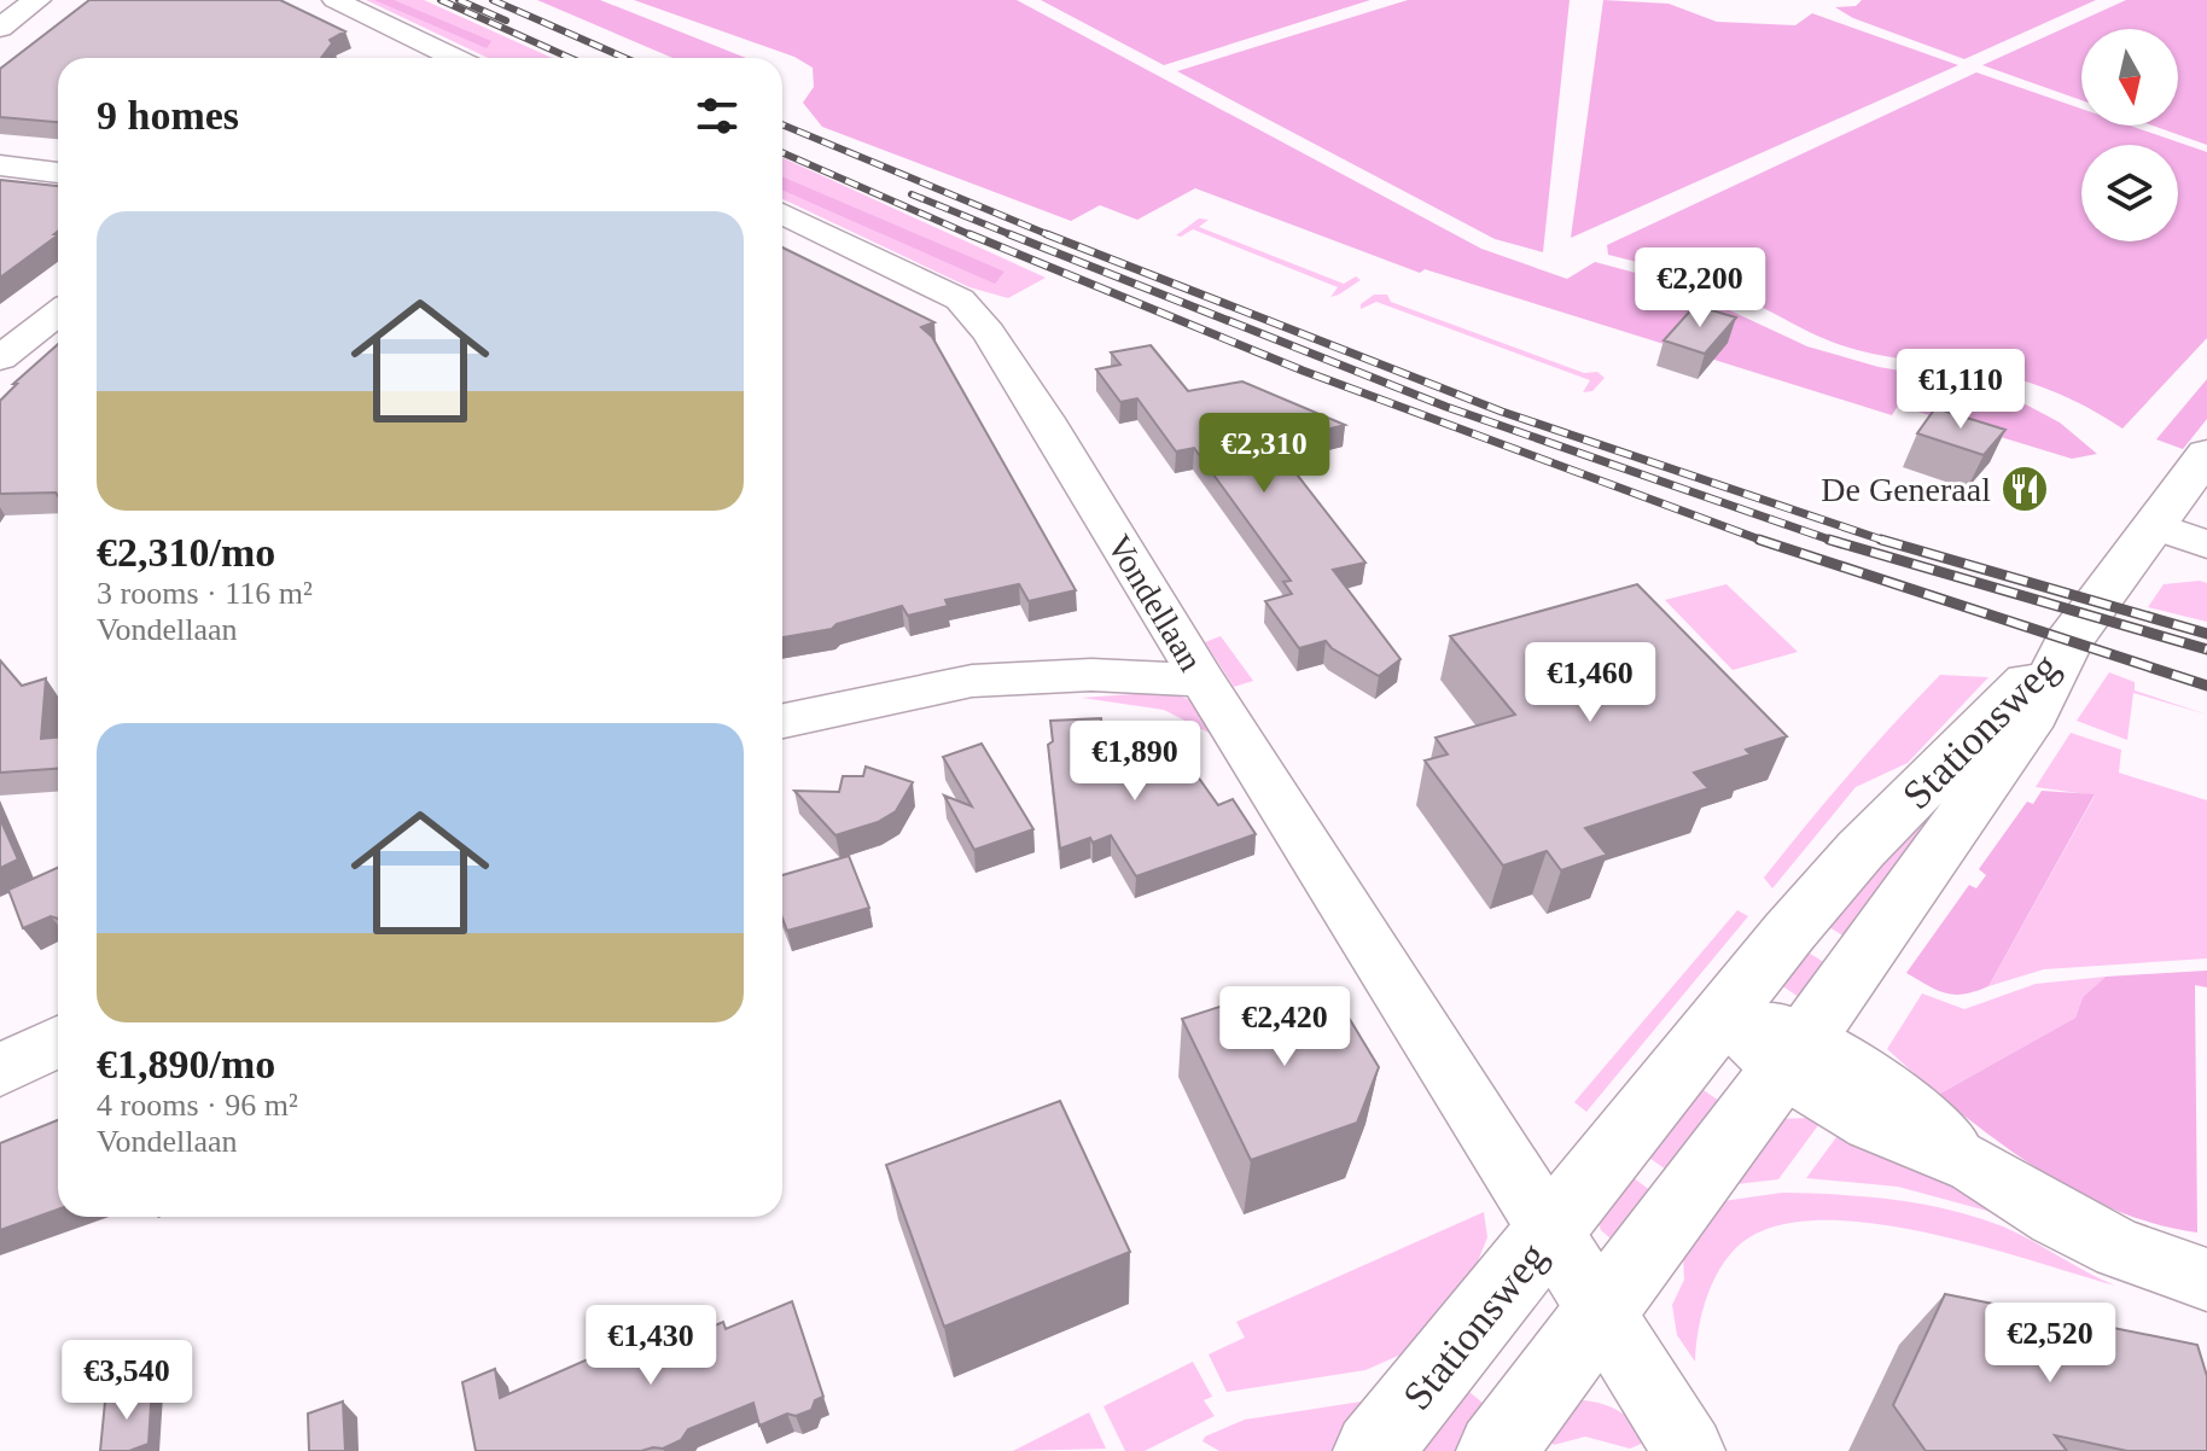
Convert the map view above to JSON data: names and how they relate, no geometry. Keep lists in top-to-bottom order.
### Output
{
  "streets": {
    "main road": ["Stationsweg"],
    "street": ["Vondellaan"]
  },
  "crossings": [
    ["Vondellaan", "Stationsweg"]
  ],
  "places": {
    "restaurant": ["De Generaal"]
  },
  "north": "bottom",
  "page": {
    "heading": "9 homes",
    "list": [
      {
        "name": "€2,310/mo",
        "note": "3 rooms · 116 m² · Vondellaan"
      },
      {
        "name": "€1,890/mo",
        "note": "4 rooms · 96 m² · Vondellaan"
      }
    ],
    "price": [
      "€2,200",
      "€1,110",
      "€2,310",
      "€1,460",
      "€1,890",
      "€2,420",
      "€2,520",
      "€1,430",
      "€3,540"
    ]
  }
}
